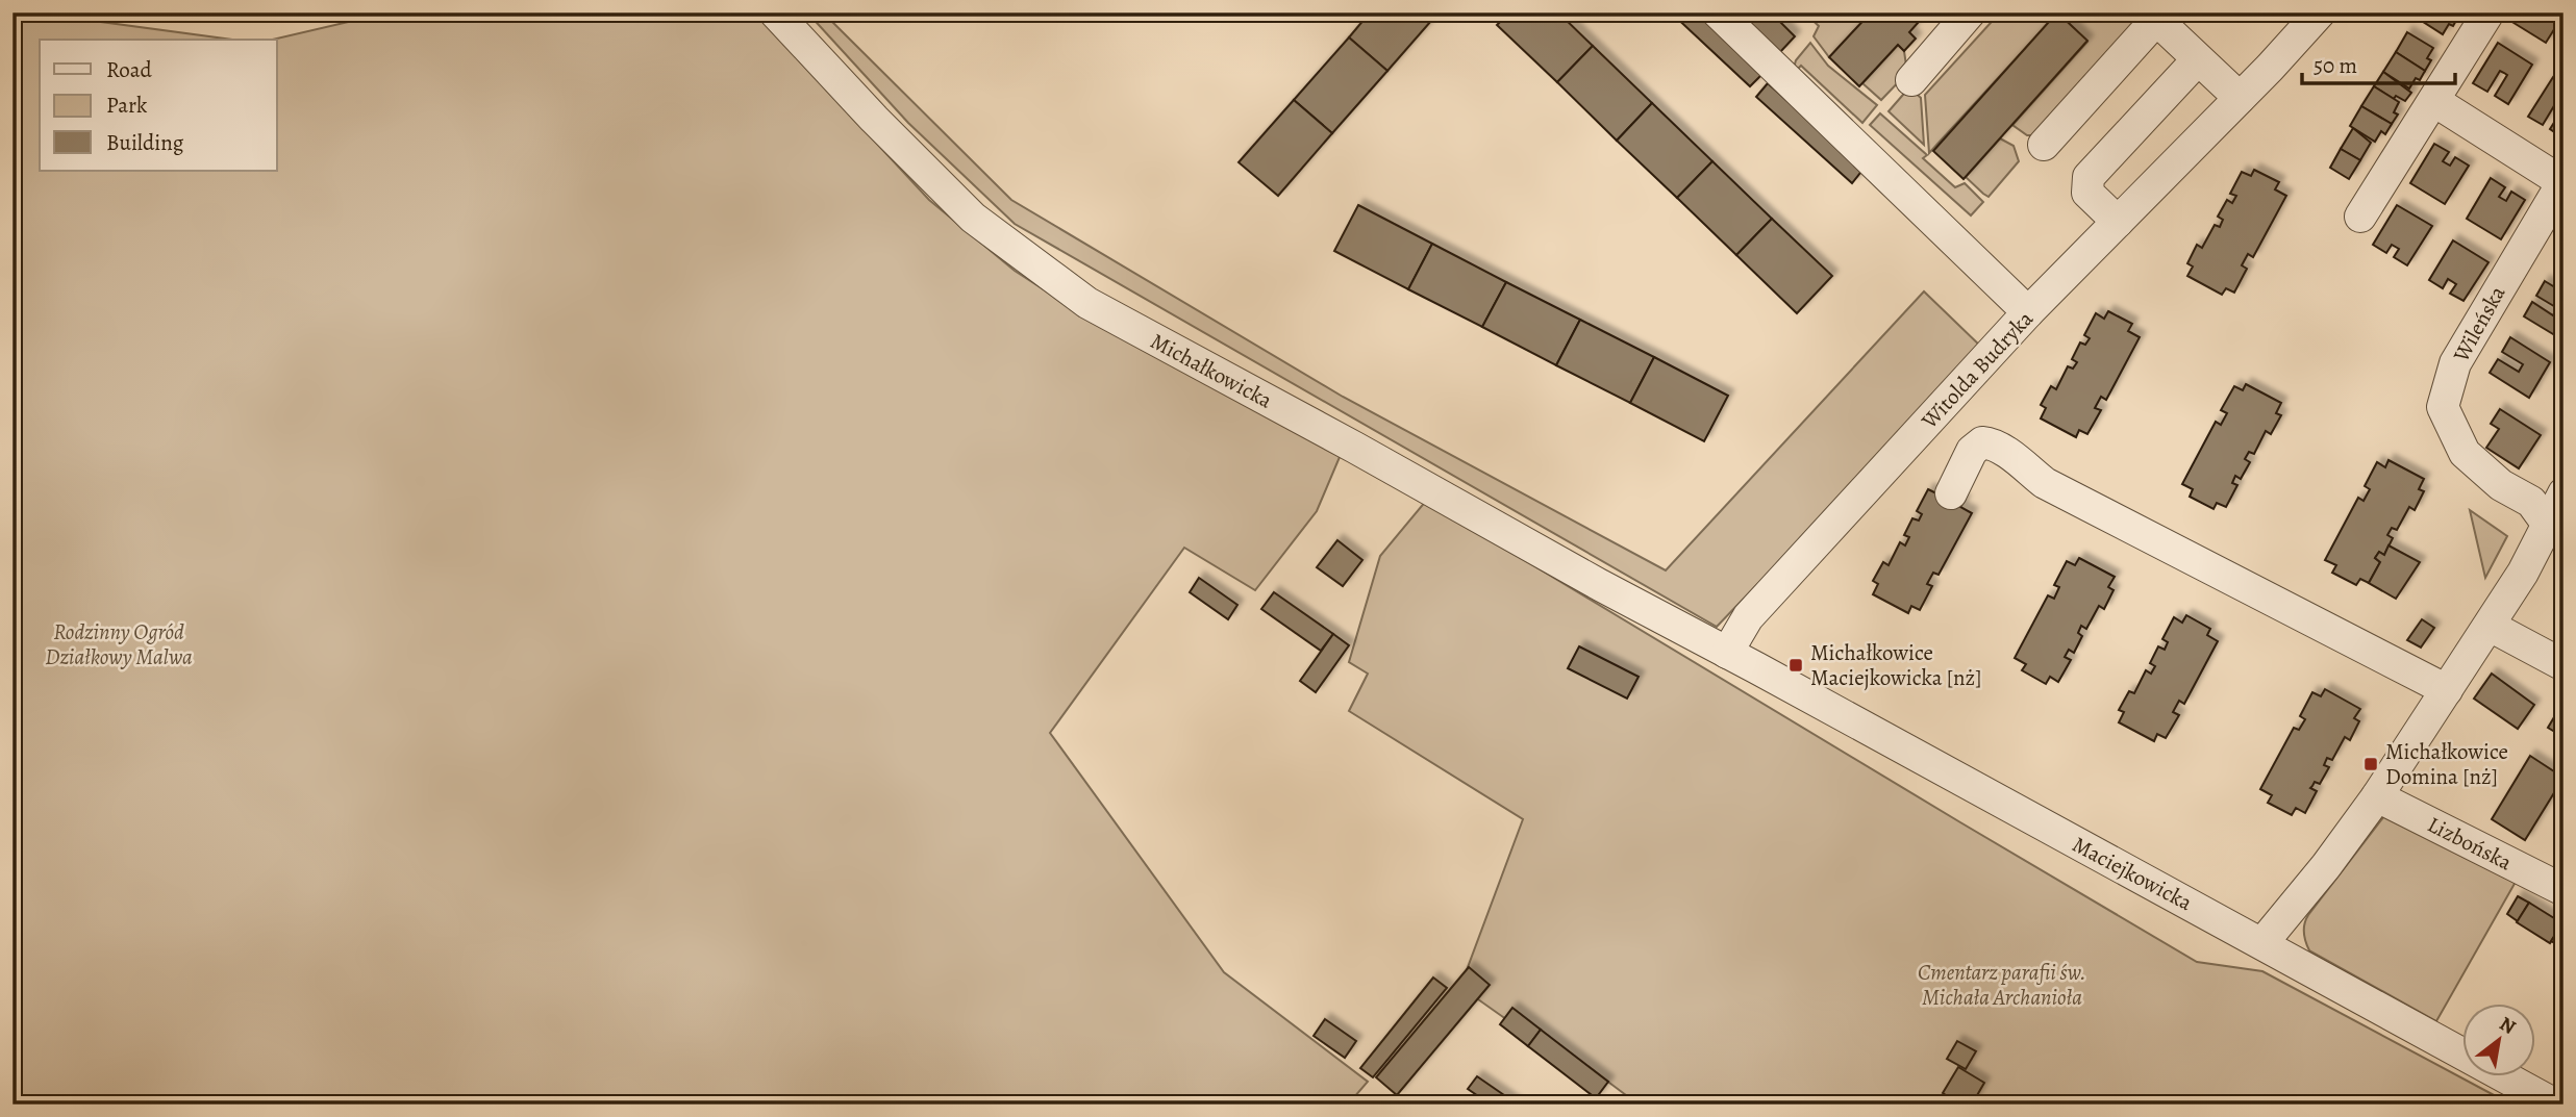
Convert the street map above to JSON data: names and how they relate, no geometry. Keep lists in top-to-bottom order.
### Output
{
  "streets": {
    "street": [
      "Wileńska",
      "Witolda Budryka",
      "Michałkowicka",
      "Lizbońska",
      "Maciejkowicka"
    ]
  },
  "crossings": [
    ["Witolda Budryka", "Michałkowicka"],
    ["Witolda Budryka", "Maciejkowicka"],
    ["Michałkowicka", "Maciejkowicka"]
  ],
  "parks": ["Rodzinny Ogród Działkowy Malwa", "Cmentarz parafii św. Michała Archanioła"],
  "places": {
    "transit": ["Michałkowice Maciejkowicka [nż]", "Michałkowice Domina [nż]"]
  },
  "legend": ["Road", "Park", "Building"],
  "scale_bar": "50 m",
  "north": "top right"
}
